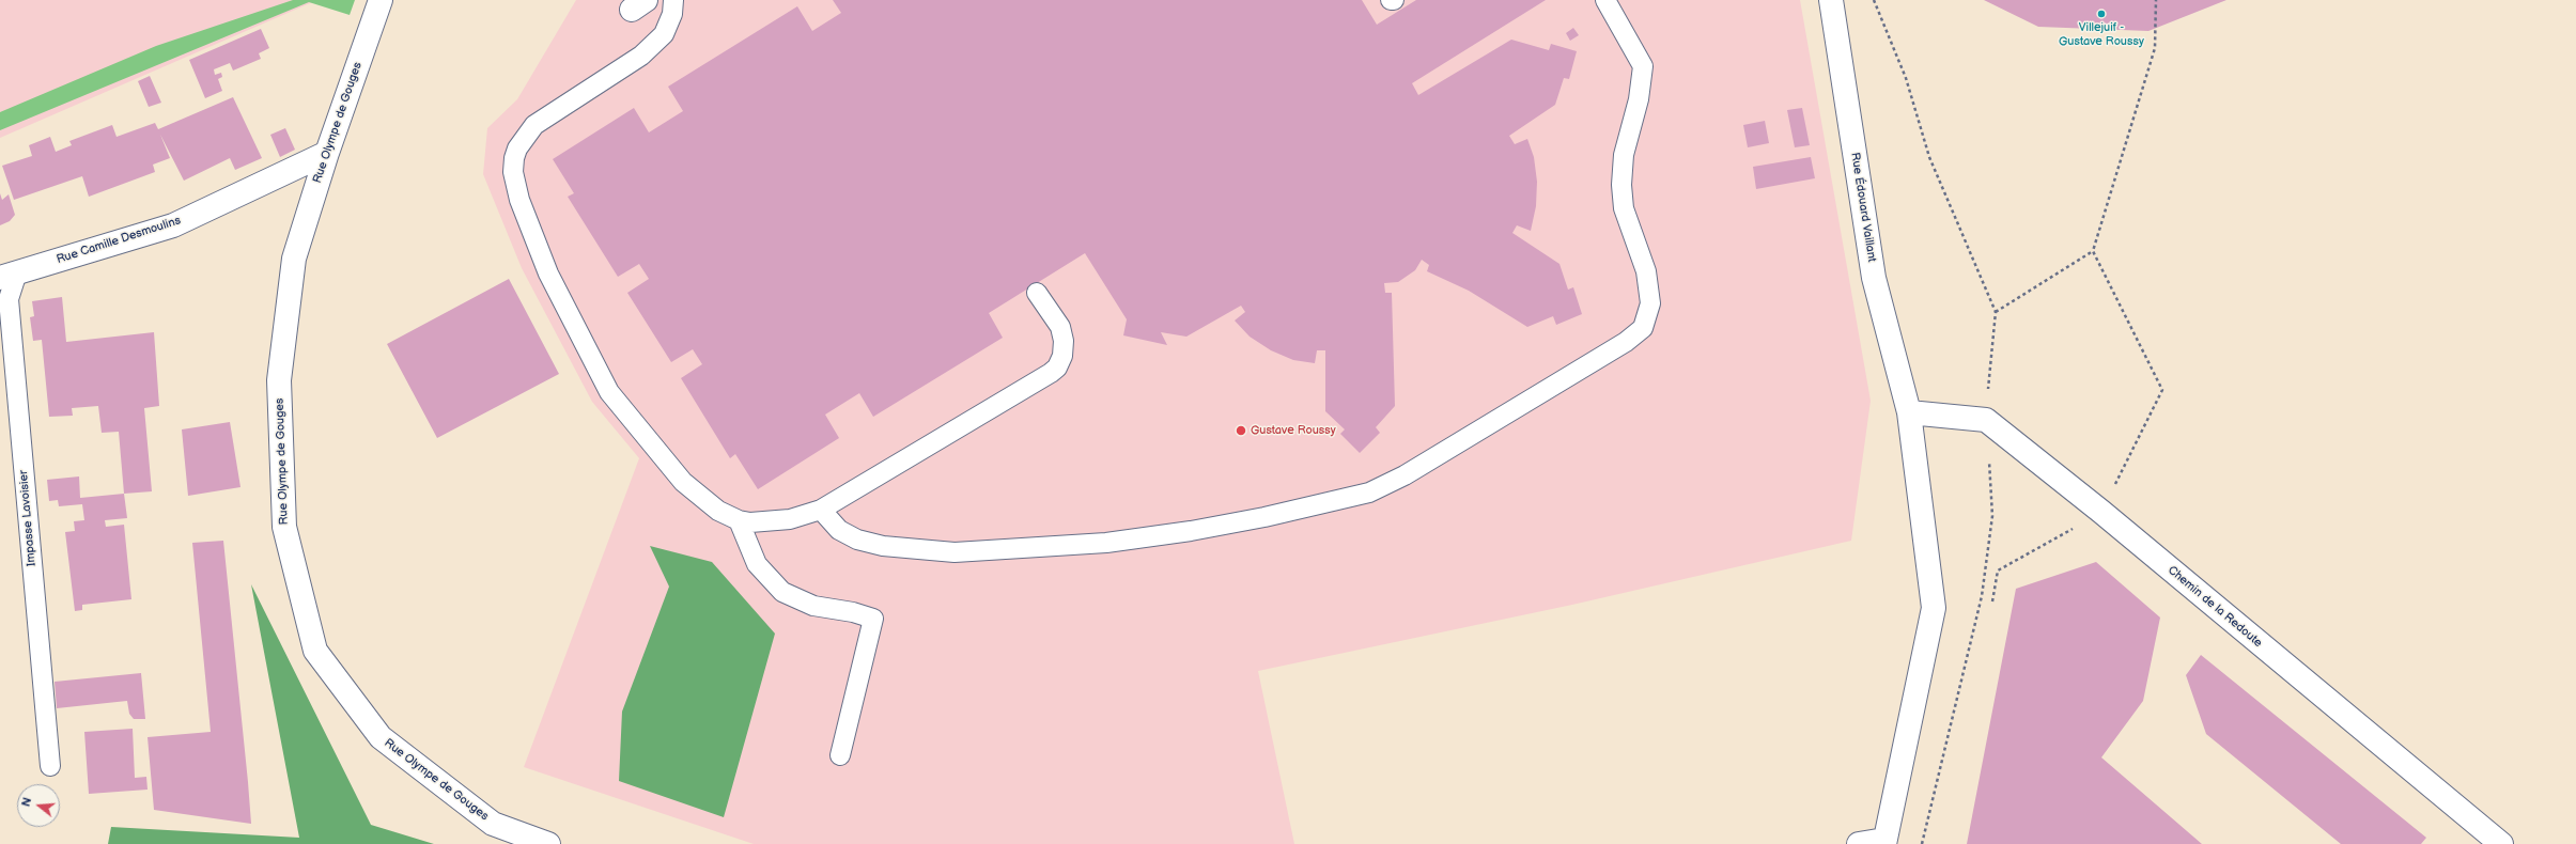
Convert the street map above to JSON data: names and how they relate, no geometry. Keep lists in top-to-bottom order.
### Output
{
  "streets": {
    "street": [
      "Rue Olympe de Gouges",
      "Rue Édouard Vaillant",
      "Rue Camille Desmoulins",
      "Chemin de la Redoute"
    ],
    "lane": ["Impasse Lavoisier"]
  },
  "crossings": [
    ["Rue Olympe de Gouges", "Rue Camille Desmoulins"],
    ["Rue Édouard Vaillant", "Chemin de la Redoute"],
    ["Rue Camille Desmoulins", "Impasse Lavoisier"]
  ],
  "places": ["Villejuif - Gustave Roussy", "Gustave Roussy"],
  "north": "left"
}
